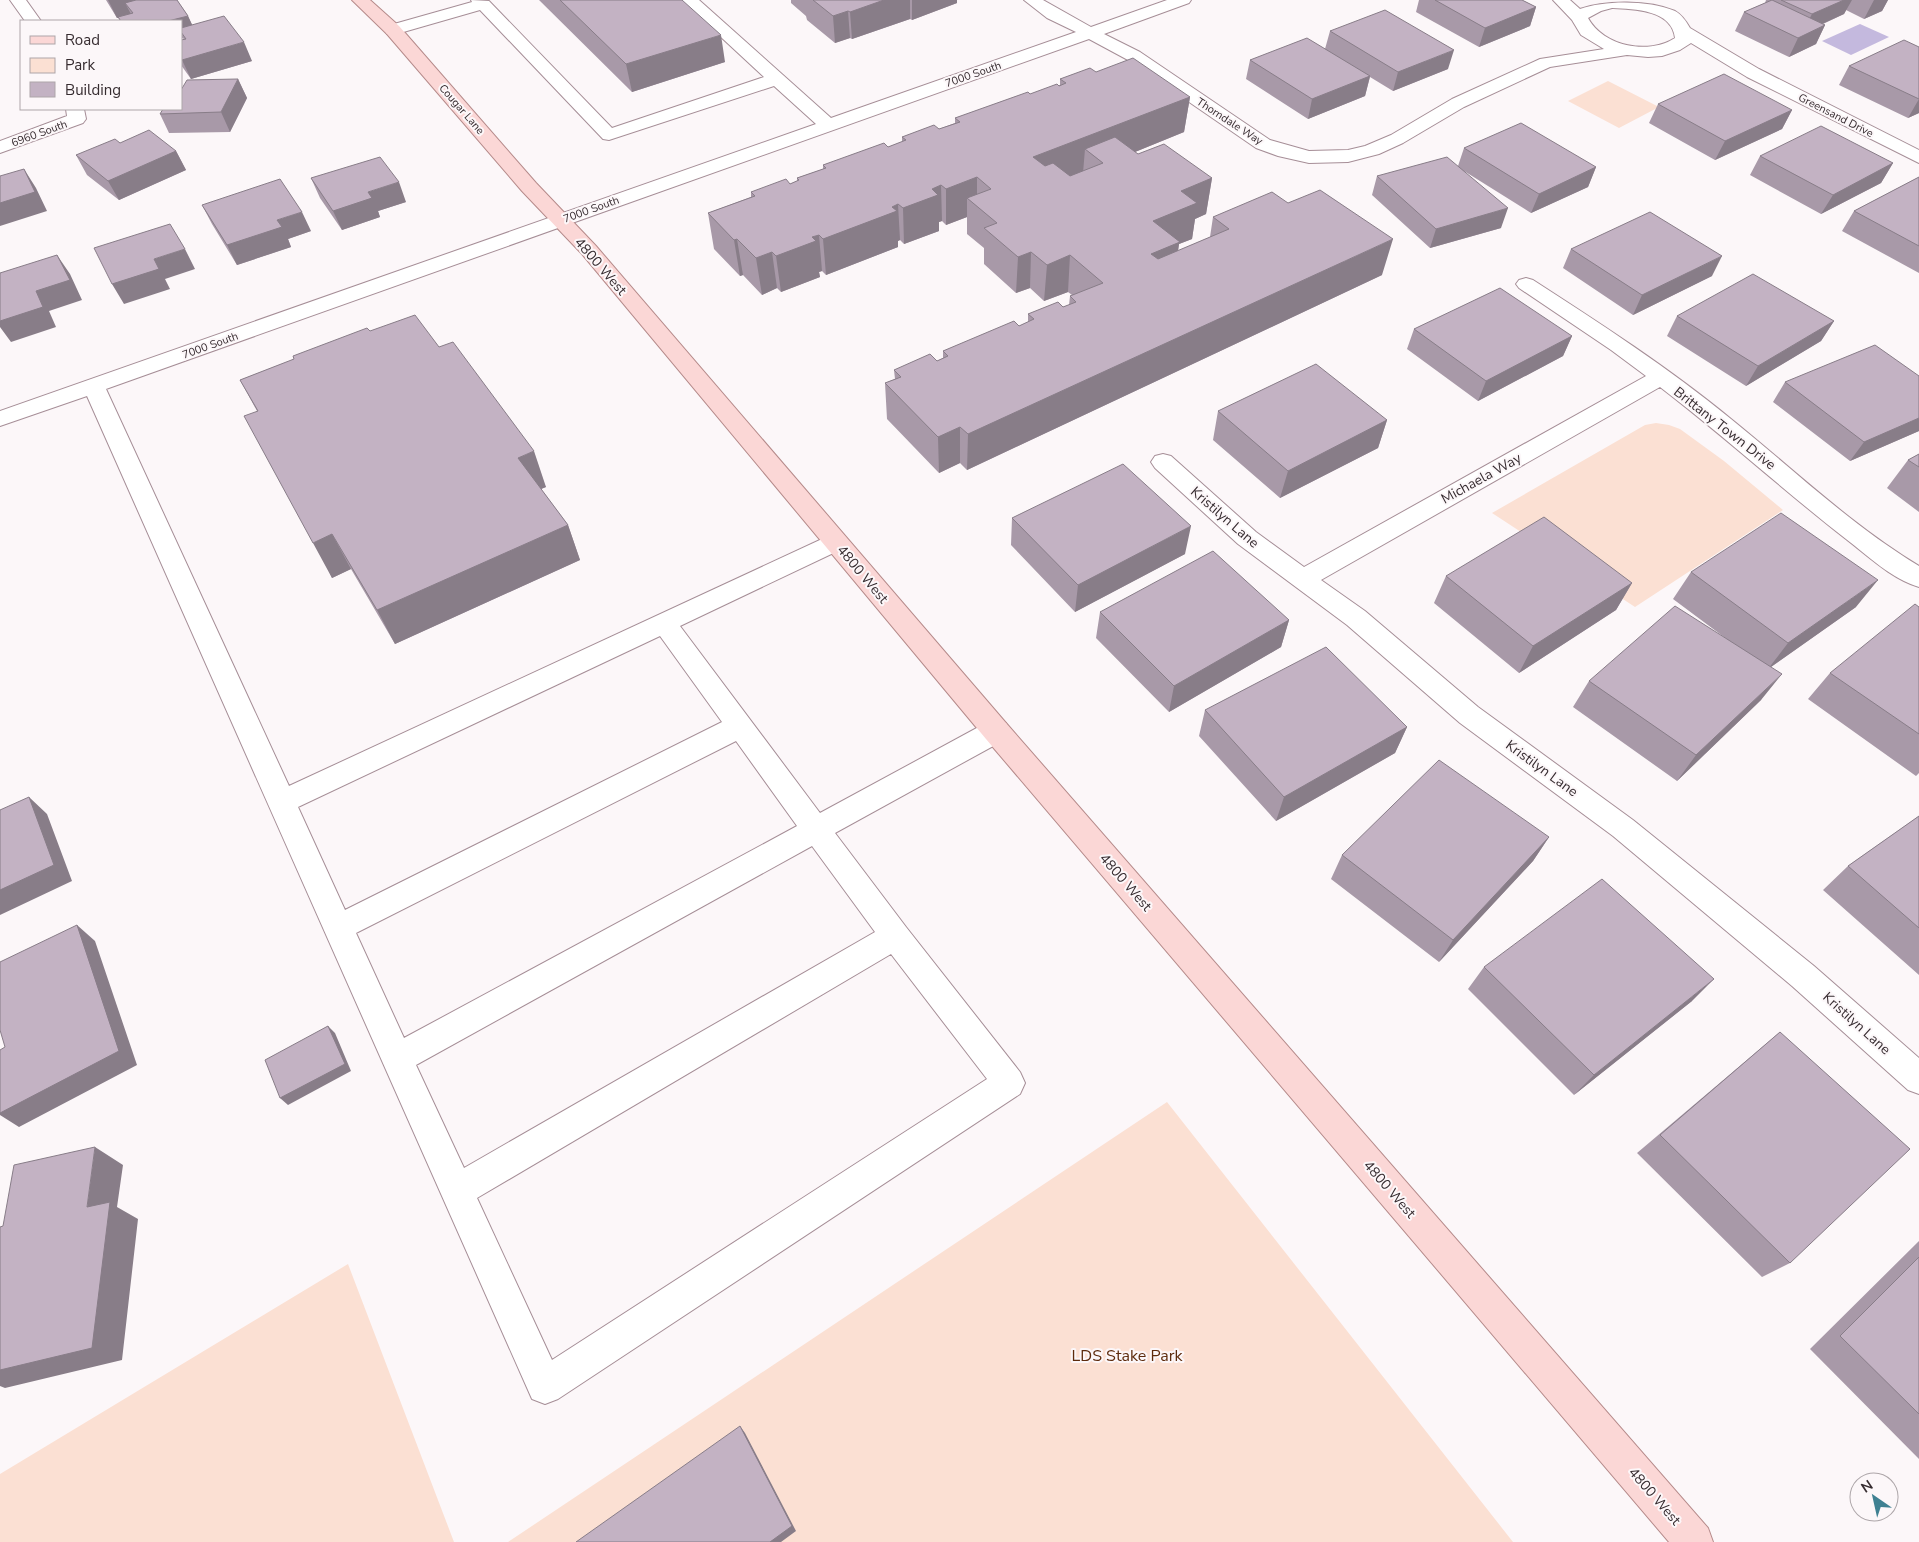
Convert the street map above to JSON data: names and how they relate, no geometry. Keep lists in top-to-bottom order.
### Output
{
  "streets": {
    "main road": ["Cougar Lane", "4800 West"],
    "street": [
      "7000 South",
      "Greensand Drive",
      "Thorndale Way",
      "6960 South",
      "Brittany Town Drive",
      "Michaela Way",
      "Kristilyn Lane"
    ]
  },
  "crossings": [
    ["7000 South", "Cougar Lane"],
    ["7000 South", "Thorndale Way"],
    ["7000 South", "4800 West"],
    ["Cougar Lane", "4800 West"],
    ["Greensand Drive", "Thorndale Way"],
    ["Brittany Town Drive", "Michaela Way"],
    ["Michaela Way", "Kristilyn Lane"]
  ],
  "parks": ["LDS Stake Park"],
  "legend": ["Road", "Park", "Building"],
  "north": "top left"
}
